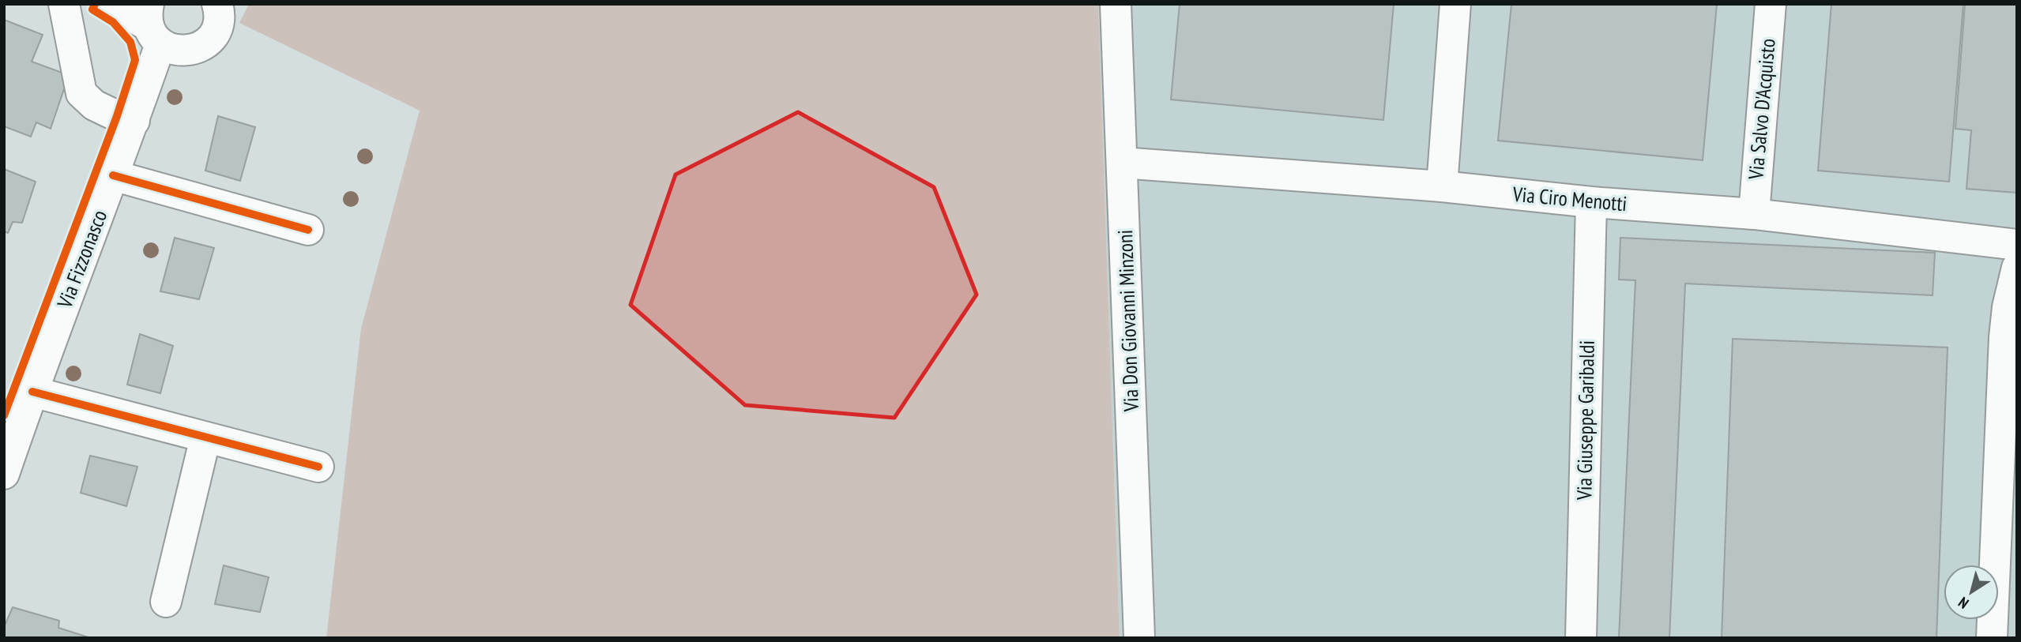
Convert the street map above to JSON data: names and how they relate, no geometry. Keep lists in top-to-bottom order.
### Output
{
  "streets": {
    "street": [
      "Via Salvo D'Acquisto",
      "Via Ciro Menotti",
      "Via Fizzonasco",
      "Via Don Giovanni Minzoni",
      "Via Giuseppe Garibaldi"
    ]
  },
  "crossings": [
    ["Via Salvo D'Acquisto", "Via Ciro Menotti"],
    ["Via Ciro Menotti", "Via Don Giovanni Minzoni"],
    ["Via Ciro Menotti", "Via Giuseppe Garibaldi"]
  ],
  "north": "bottom left"
}
